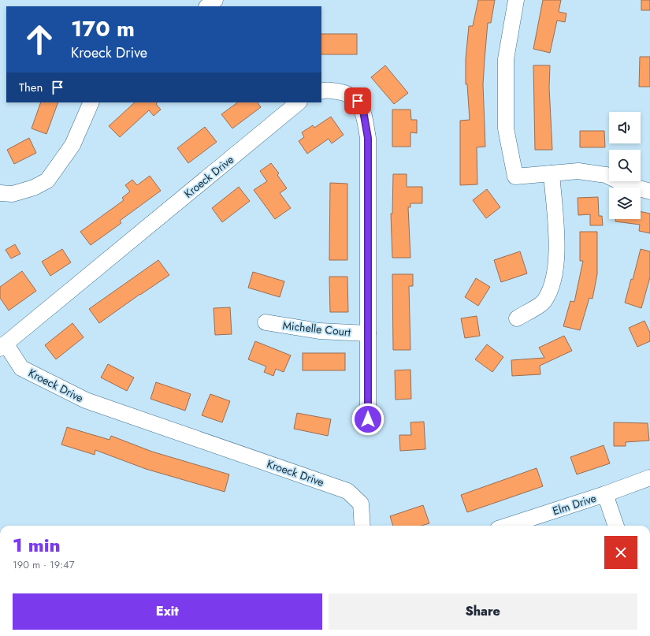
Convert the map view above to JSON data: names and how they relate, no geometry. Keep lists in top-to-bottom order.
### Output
{
  "streets": {
    "street": ["Kroeck Drive", "Michelle Court", "Elm Drive"]
  },
  "page": {
    "turn": ["170 m", "Kroeck Drive"],
    "then": "Then",
    "heading": ["1 min", "190 m · 19:47"],
    "buttons": ["Exit", "Share"]
  }
}
